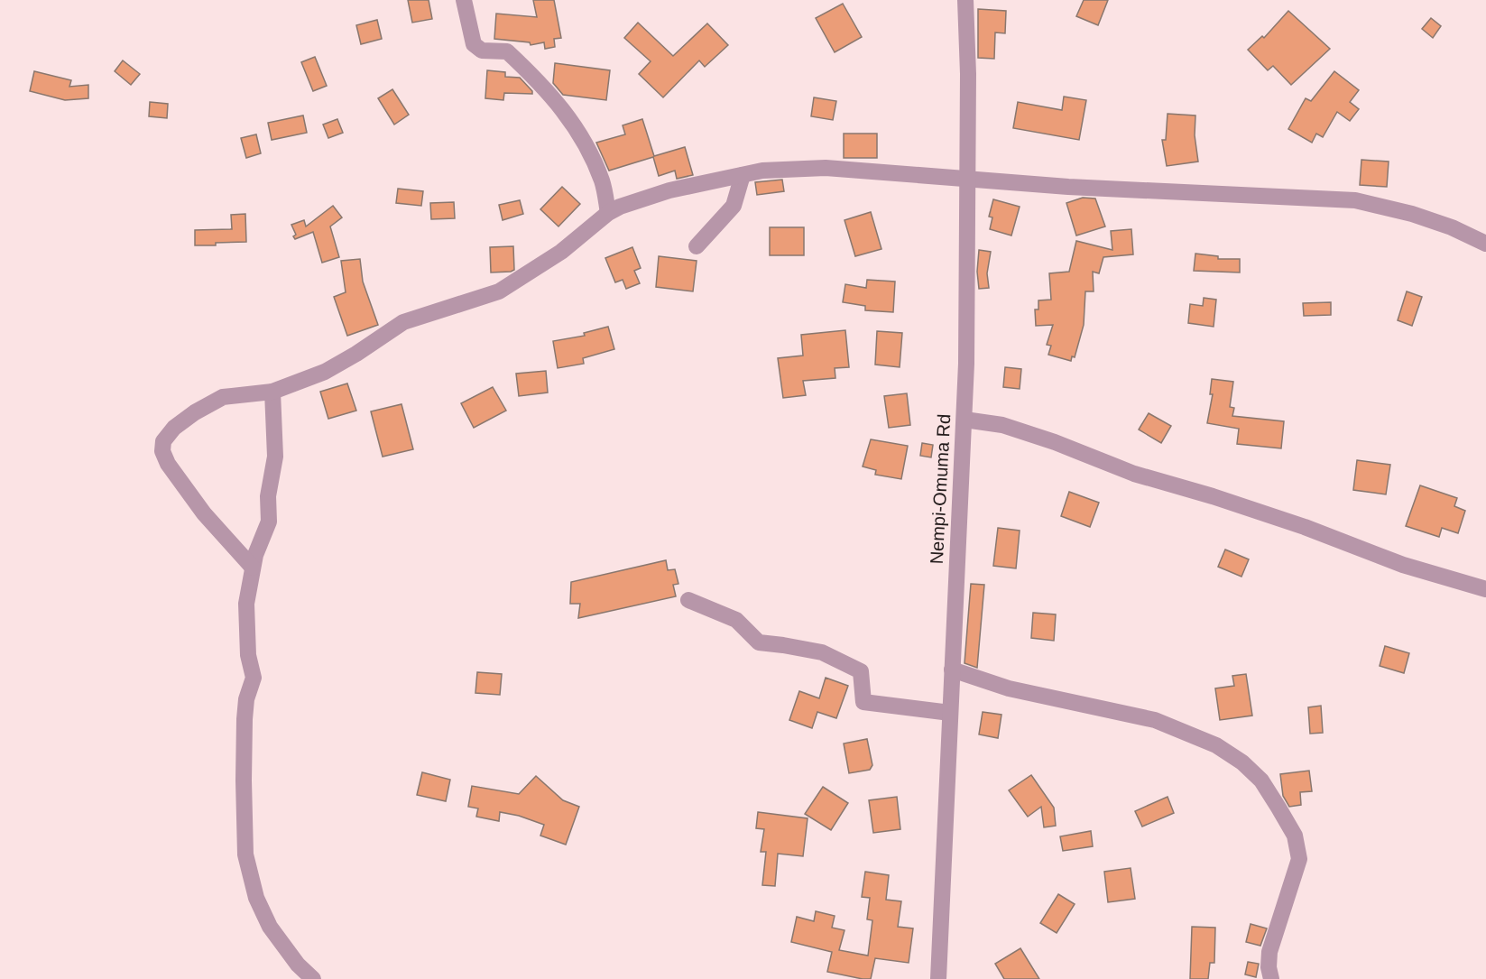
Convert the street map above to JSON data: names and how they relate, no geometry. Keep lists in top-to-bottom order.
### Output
{
  "streets": {
    "street": ["Nempi-Omuma Rd"]
  }
}
